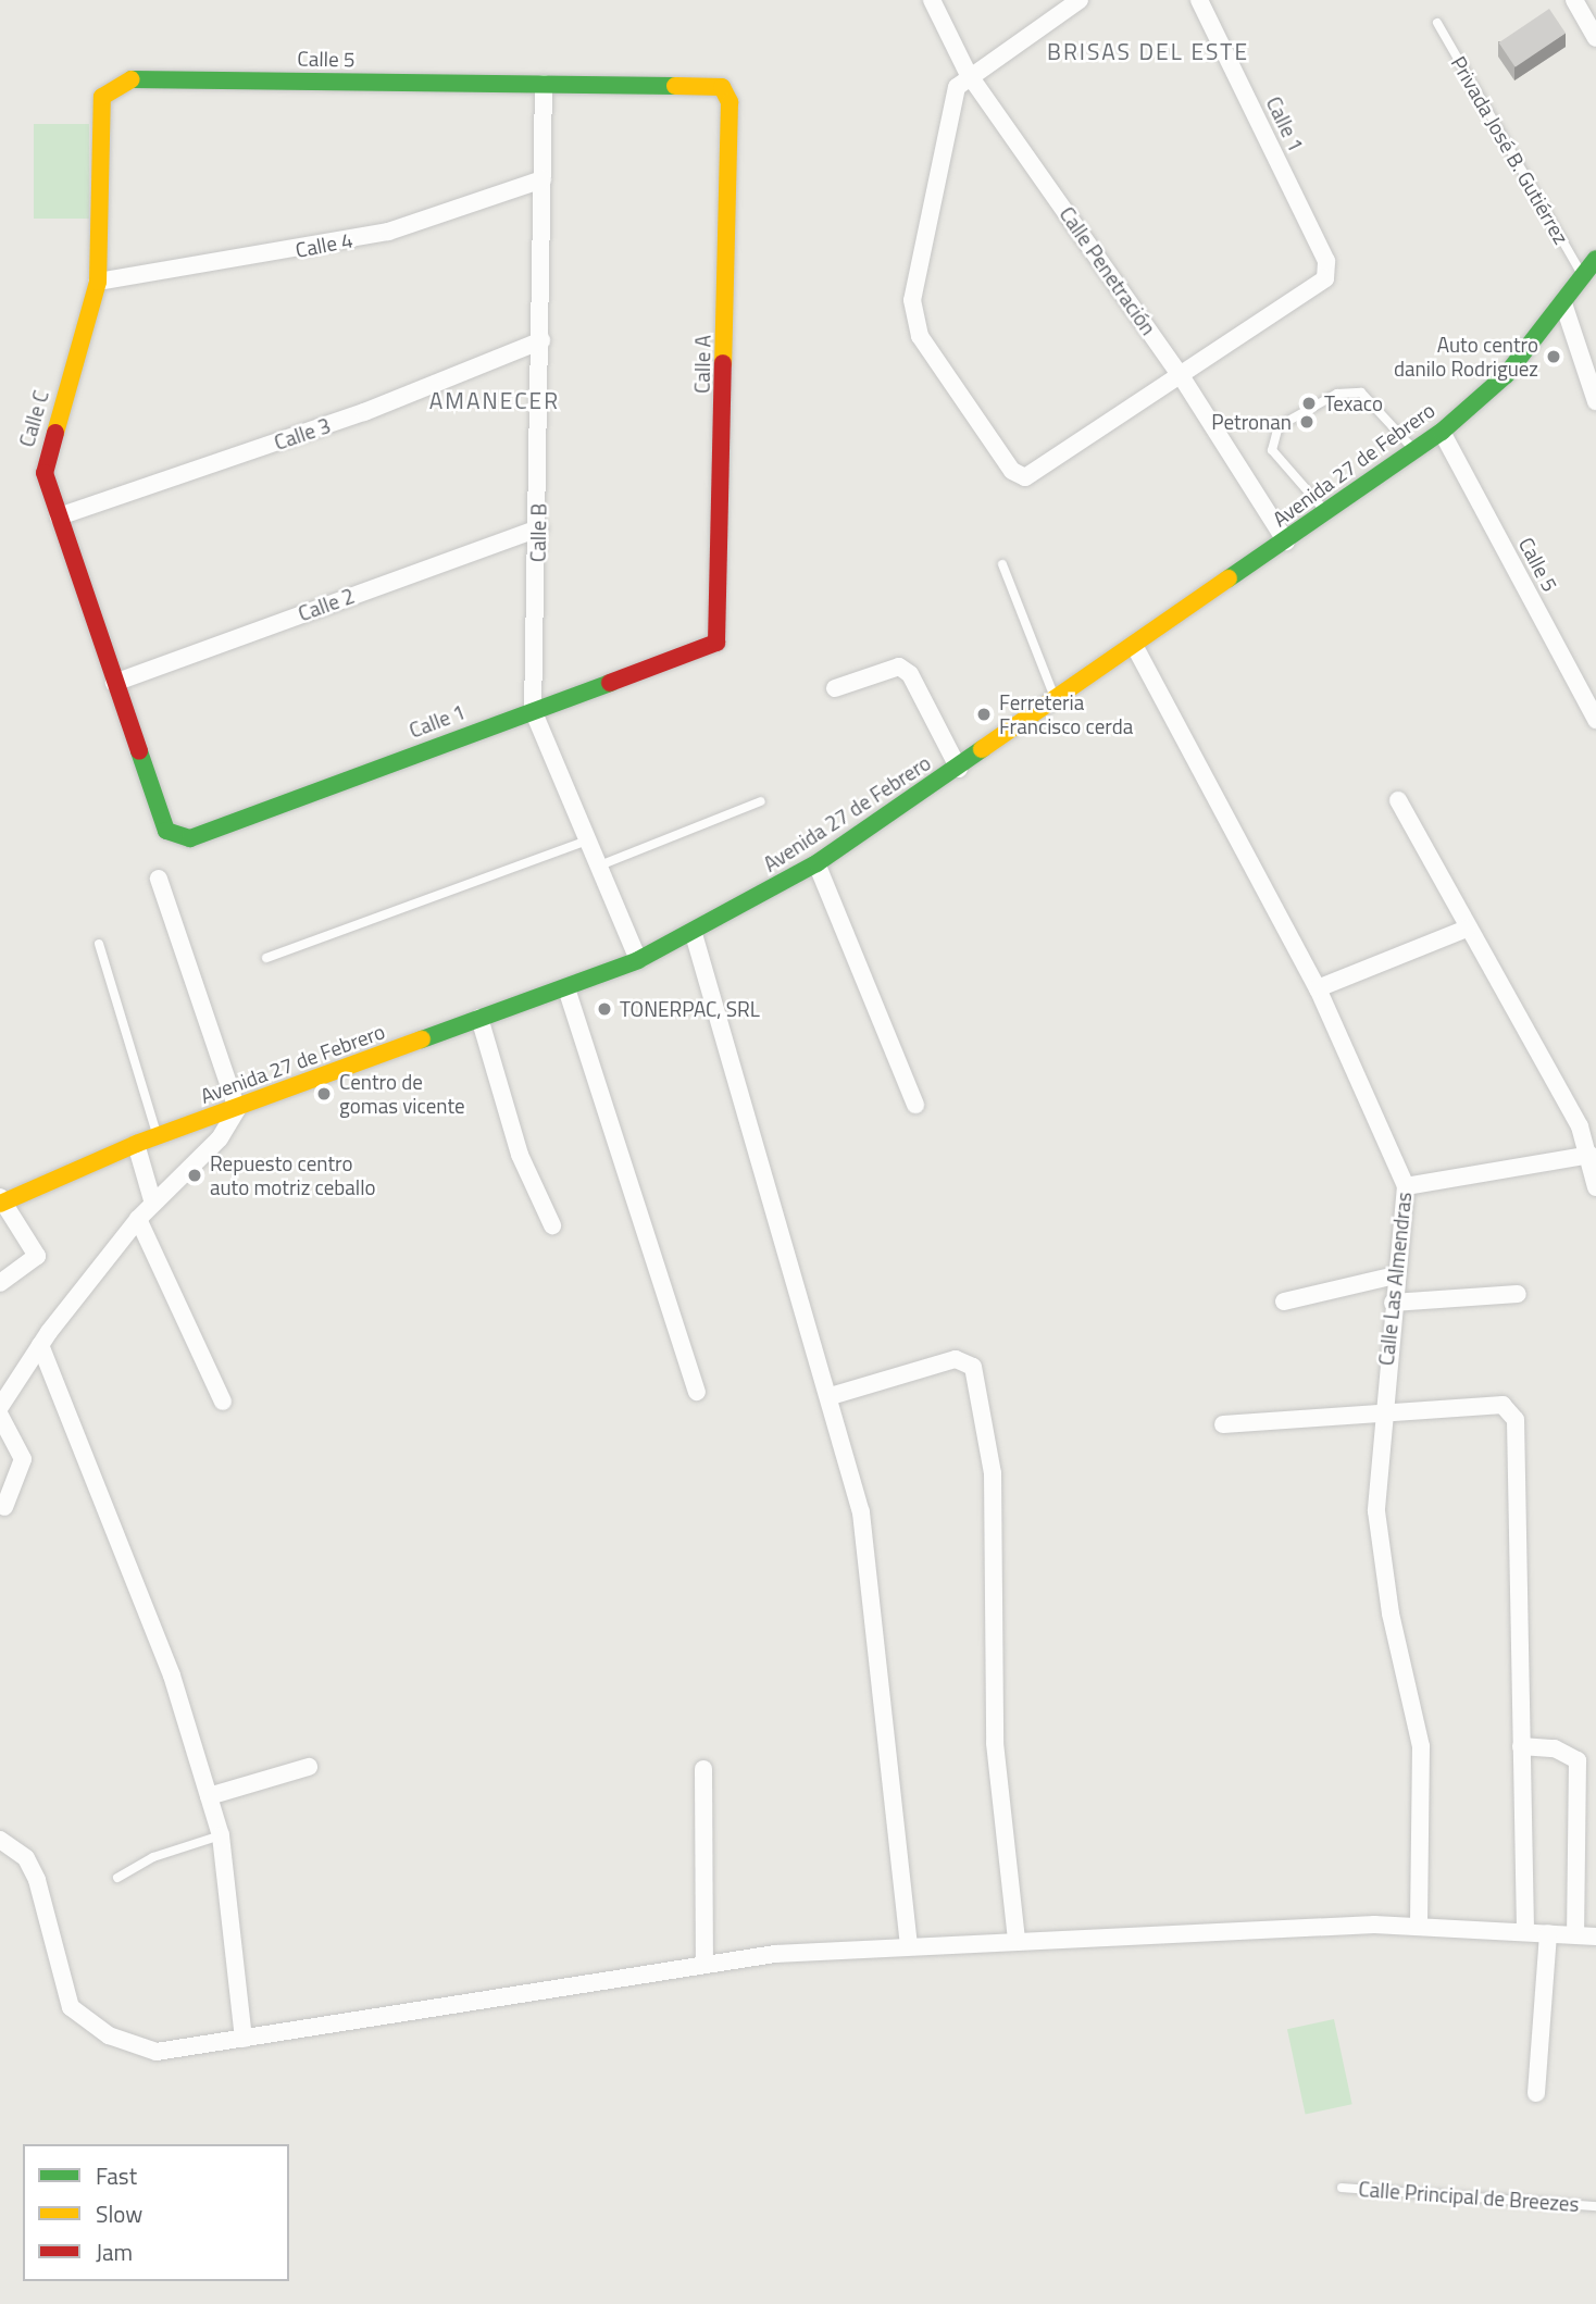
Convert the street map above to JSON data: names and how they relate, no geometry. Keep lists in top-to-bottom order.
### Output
{
  "streets": {
    "street": [
      "Calle 5",
      "Calle 1",
      "Calle 4",
      "Calle Penetración",
      "Calle A",
      "Calle C",
      "Calle 3",
      "Avenida 27 de Febrero",
      "Calle B",
      "Calle 2",
      "Calle Las Almendras"
    ],
    "lane": ["Privada José B. Gutiérrez", "Calle Principal de Breezes"]
  },
  "crossings": [
    ["Calle 5", "Calle A"],
    ["Calle 5", "Calle C"],
    ["Calle 5", "Avenida 27 de Febrero"],
    ["Calle 5", "Calle B"],
    ["Calle 1", "Calle Penetración"],
    ["Calle 1", "Calle A"],
    ["Calle 1", "Calle C"],
    ["Calle 1", "Calle B"],
    ["Privada José B. Gutiérrez", "Avenida 27 de Febrero"],
    ["Calle 4", "Calle C"],
    ["Calle 4", "Calle B"],
    ["Calle Penetración", "Avenida 27 de Febrero"],
    ["Calle C", "Calle 3"],
    ["Calle C", "Calle 2"],
    ["Calle 3", "Calle B"],
    ["Avenida 27 de Febrero", "Calle B"],
    ["Avenida 27 de Febrero", "Calle Las Almendras"],
    ["Calle B", "Calle 2"]
  ],
  "districts": ["BRISAS DEL ESTE", "AMANECER"],
  "places": [
    "Auto centro danilo Rodriguez",
    "Texaco",
    "Petronan",
    "Ferreteria Francisco cerda",
    "TONERPAC, SRL",
    "Centro de gomas vicente",
    "Repuesto centro auto motriz ceballo"
  ],
  "legend": ["Fast", "Slow", "Jam"]
}
